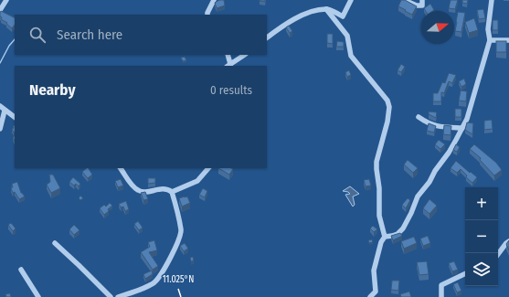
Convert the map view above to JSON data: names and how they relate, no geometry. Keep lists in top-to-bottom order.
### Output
{
  "north": "right",
  "page": {
    "search": "Search here",
    "heading": ["Nearby", "0 results"],
    "map_buttons": ["+", "−"]
  },
  "coordinates": ["11.025°N"]
}
